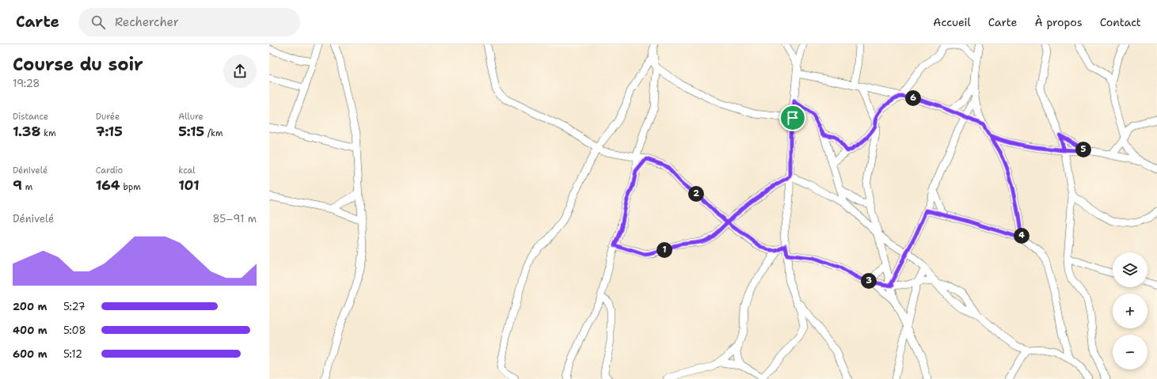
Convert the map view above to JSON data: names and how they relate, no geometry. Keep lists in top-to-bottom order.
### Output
{
  "page": {
    "header": "Carte",
    "search": "Rechercher",
    "nav": [
      "Accueil",
      "Carte",
      "À propos",
      "Contact"
    ],
    "heading": ["Course du soir", "19:28"],
    "pins": [
      "6",
      "5",
      "2",
      "4",
      "1",
      "3"
    ],
    "stats": [
      ["Distance", "1.38 km"],
      ["Durée", "7:15"],
      ["Allure", "5:15 /km"],
      ["Dénivelé", "9 m"],
      ["Cardio", "164 bpm"],
      ["kcal", "101"]
    ],
    "chart": ["Dénivelé", "85–91 m"],
    "map_buttons": ["+", "−"],
    "list": [
      {
        "name": "200 m",
        "note": "5:27"
      },
      {
        "name": "400 m",
        "note": "5:08"
      },
      {
        "name": "600 m",
        "note": "5:12"
      }
    ]
  }
}
